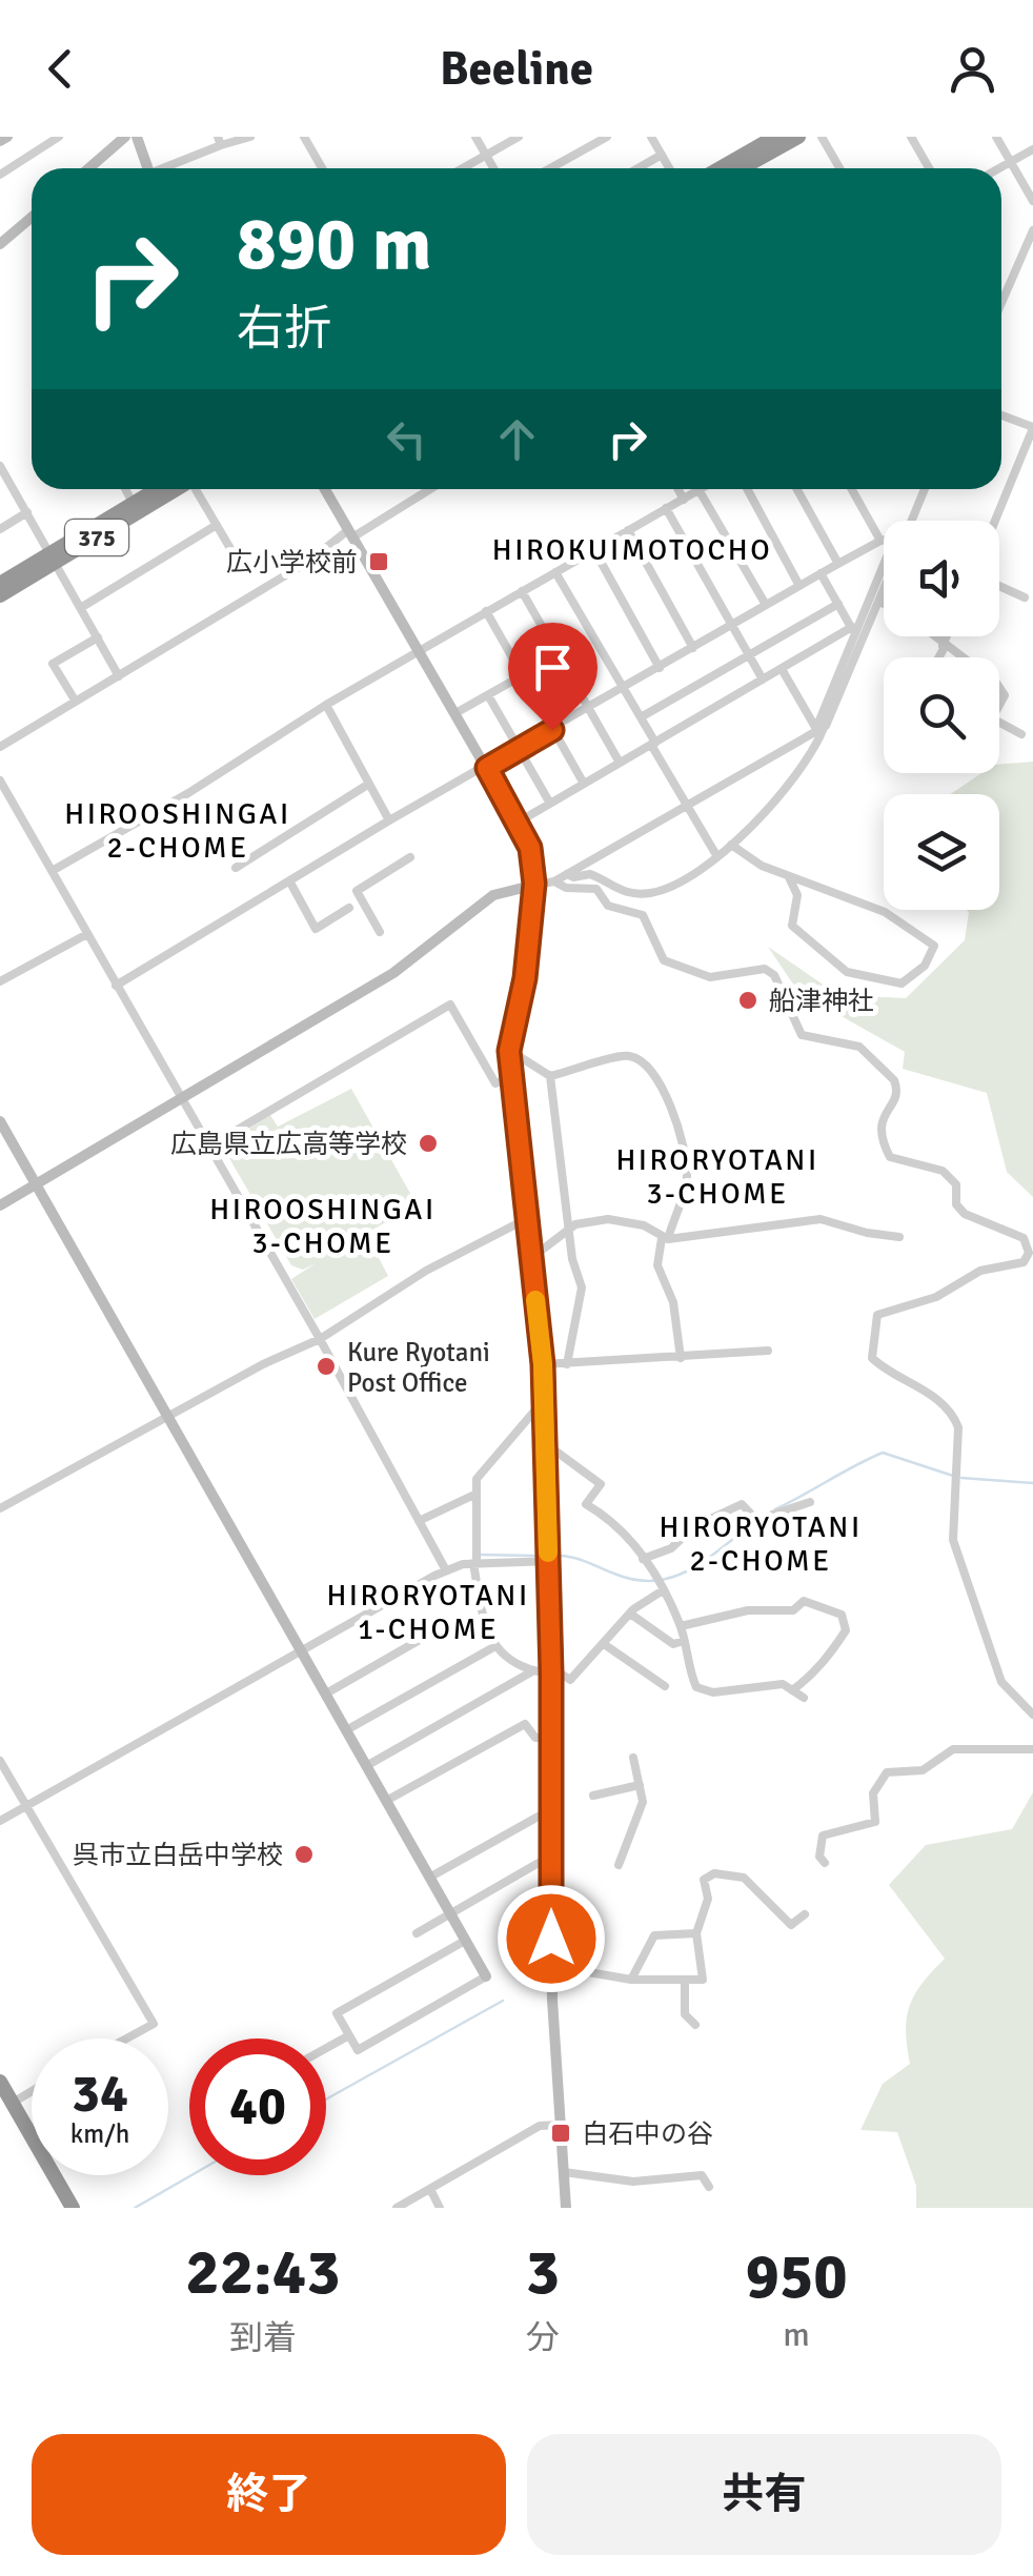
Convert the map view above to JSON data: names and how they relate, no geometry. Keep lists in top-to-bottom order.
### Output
{
  "streets": {
    "highway": ["375"]
  },
  "districts": [
    "HIROKUIMOTOCHO",
    "HIROOSHINGAI 2-CHOME",
    "HIRORYOTANI 3-CHOME",
    "HIROOSHINGAI 3-CHOME",
    "HIRORYOTANI 2-CHOME",
    "HIRORYOTANI 1-CHOME"
  ],
  "places": {
    "transit": ["広小学校前", "白石中の谷"],
    "other": [
      "船津神社",
      "広島県立広高等学校",
      "Kure Ryotani Post Office",
      "呉市立白岳中学校"
    ]
  },
  "page": {
    "header": "Beeline",
    "turn": ["890 m", "右折"],
    "speed": "34 km/h",
    "limit": "40",
    "eta": [
      "22:43",
      "到着",
      "3",
      "分",
      "950",
      "m"
    ],
    "buttons": ["終了", "共有"]
  }
}
